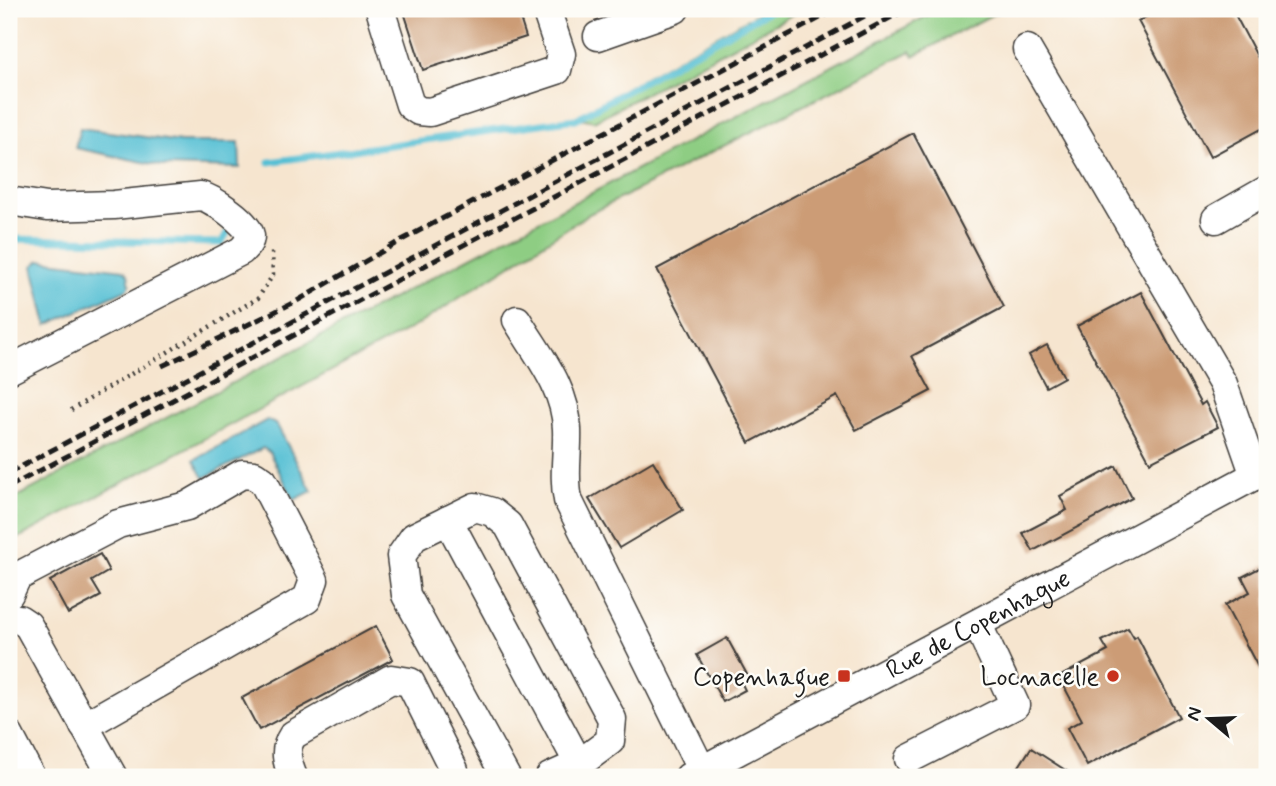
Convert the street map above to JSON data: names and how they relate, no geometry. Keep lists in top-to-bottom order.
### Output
{
  "streets": {
    "street": ["Rue de Copenhague"]
  },
  "places": {
    "transit": ["Copenhague"],
    "other": ["Locnacelle"]
  },
  "north": "left"
}
